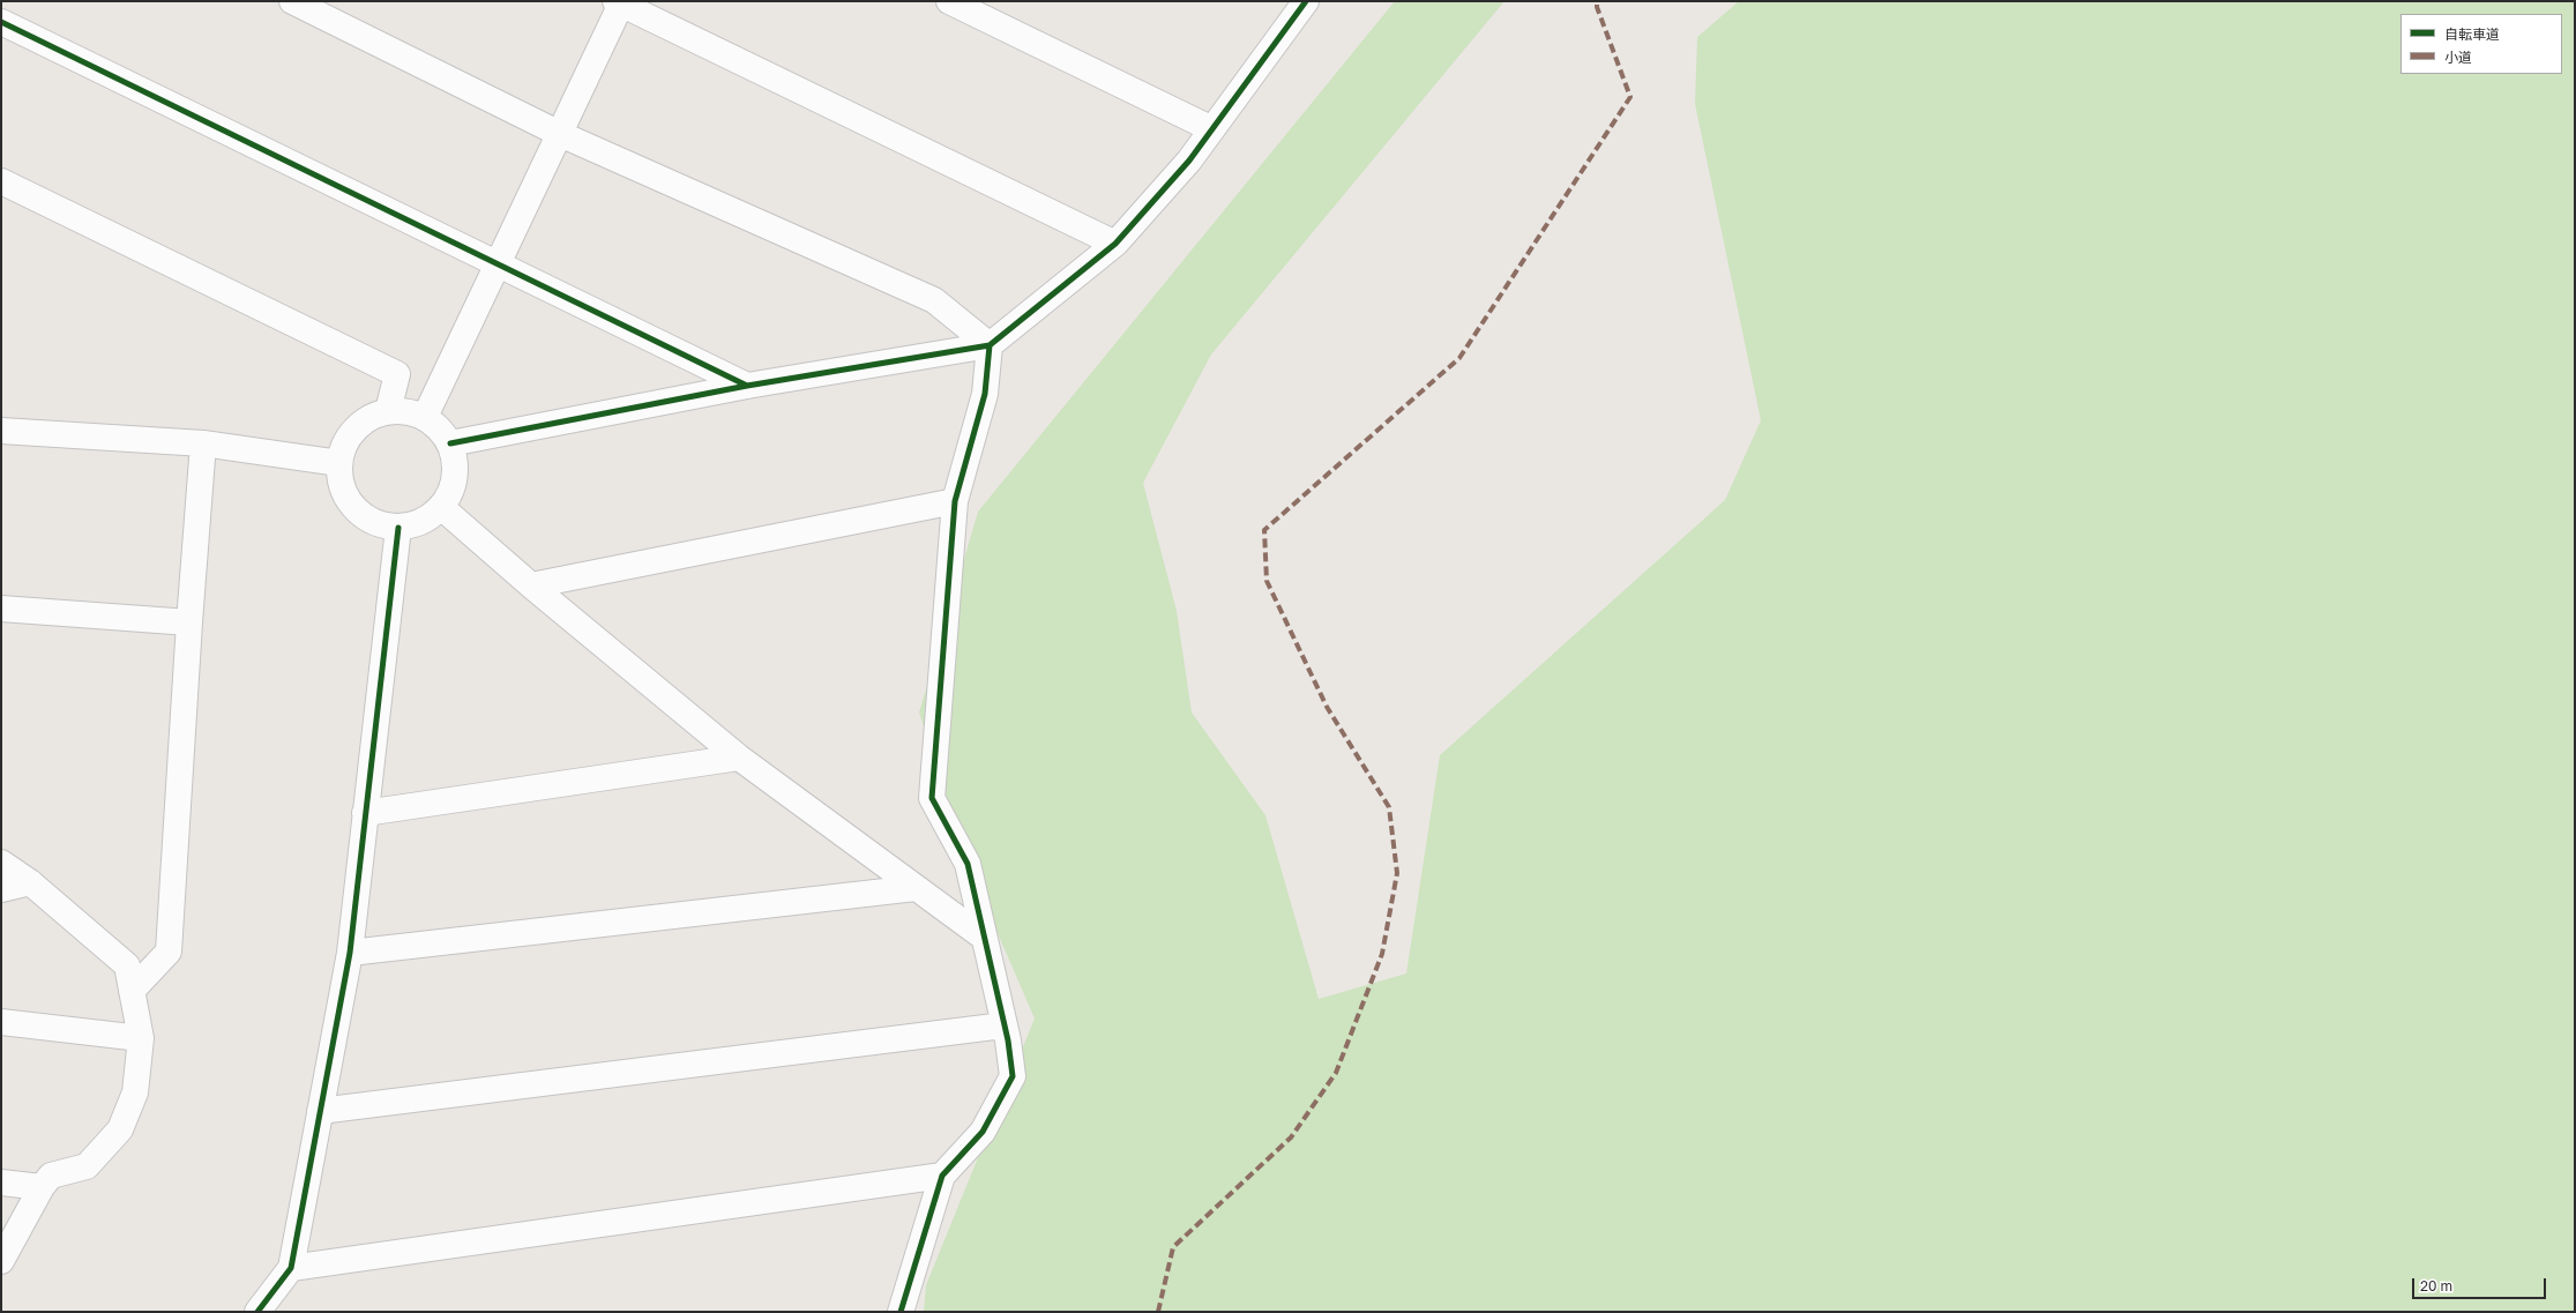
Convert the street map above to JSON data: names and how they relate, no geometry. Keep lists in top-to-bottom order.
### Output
{
  "legend": ["自転車道", "小道"],
  "scale_bar": "20 m"
}
